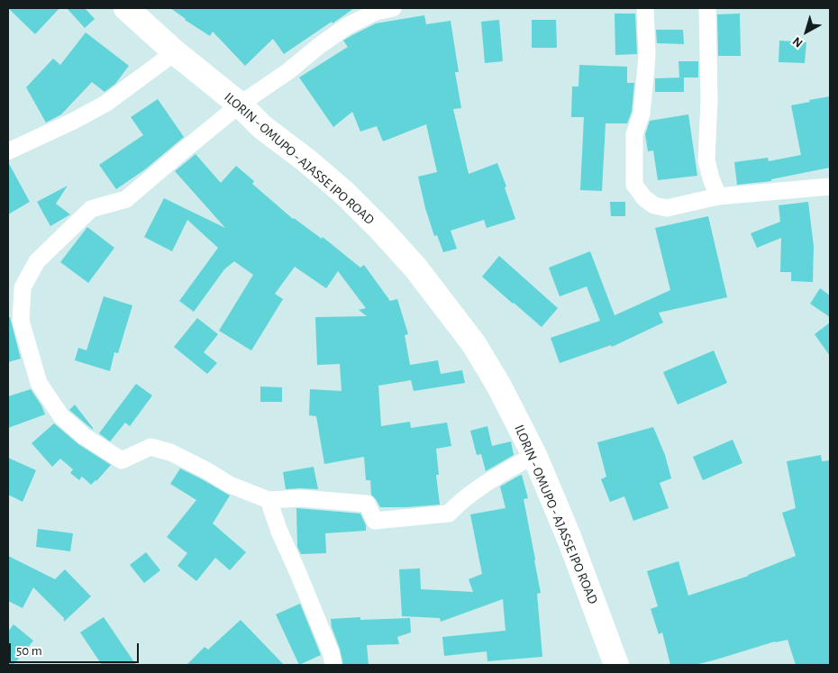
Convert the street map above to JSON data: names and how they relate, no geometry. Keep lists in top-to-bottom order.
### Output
{
  "streets": {
    "highway": ["ILORIN - OMUPO - AJASSE IPO ROAD"]
  },
  "scale_bar": "50 m",
  "north": "bottom left"
}
